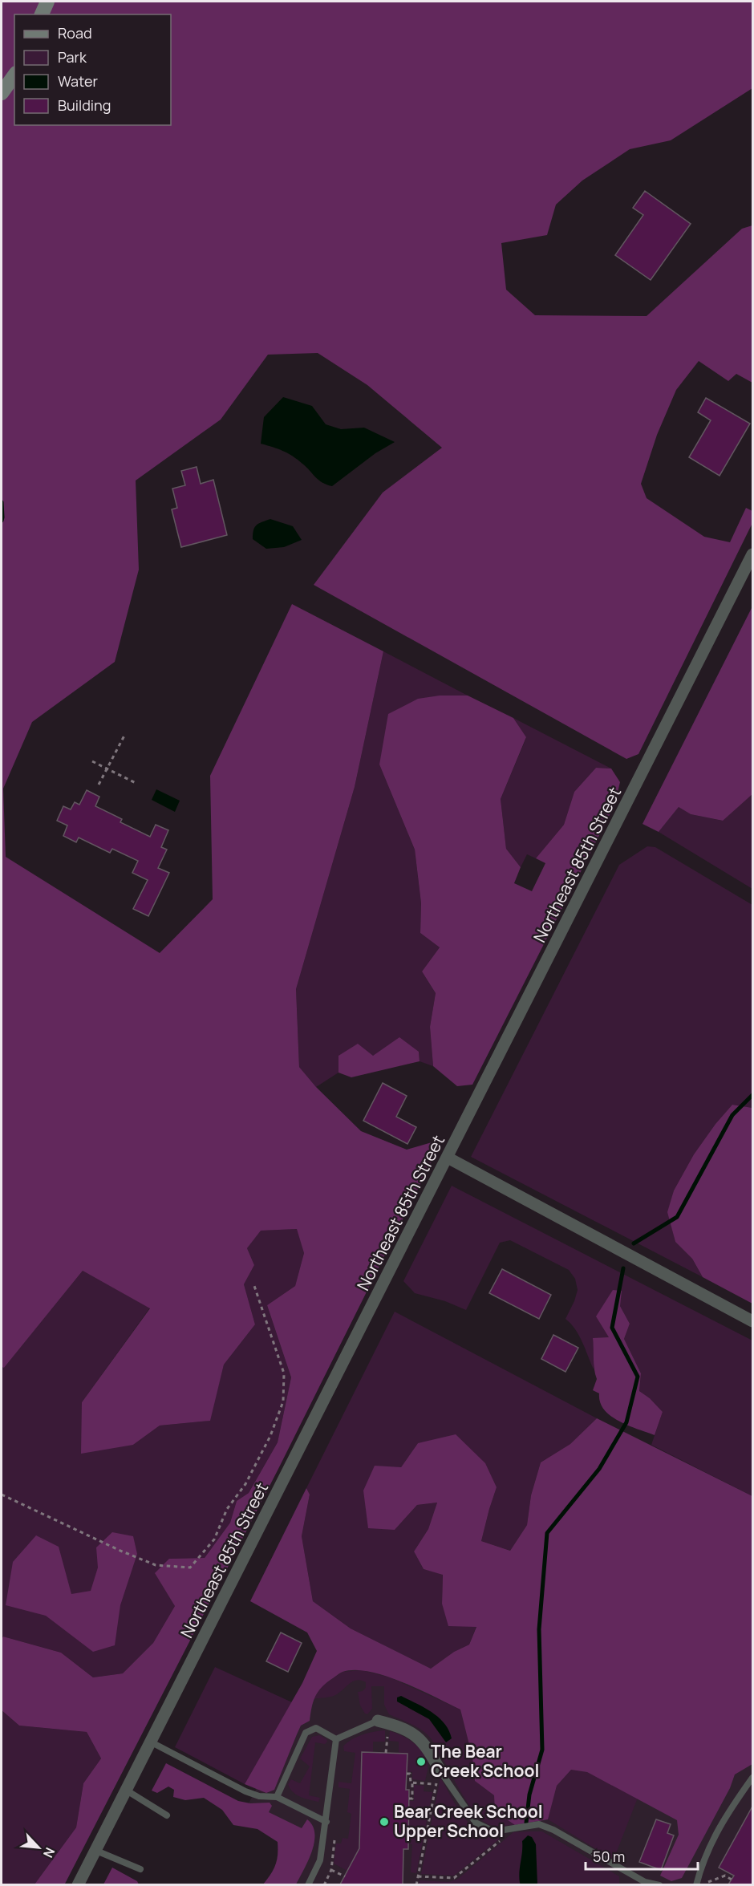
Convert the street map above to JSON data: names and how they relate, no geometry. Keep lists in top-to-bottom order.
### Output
{
  "streets": {
    "street": ["Northeast 85th Street"]
  },
  "places": ["The Bear Creek School", "Bear Creek School Upper School"],
  "legend": [
    "Road",
    "Park",
    "Water",
    "Building"
  ],
  "scale_bar": "50 m",
  "north": "bottom right"
}
